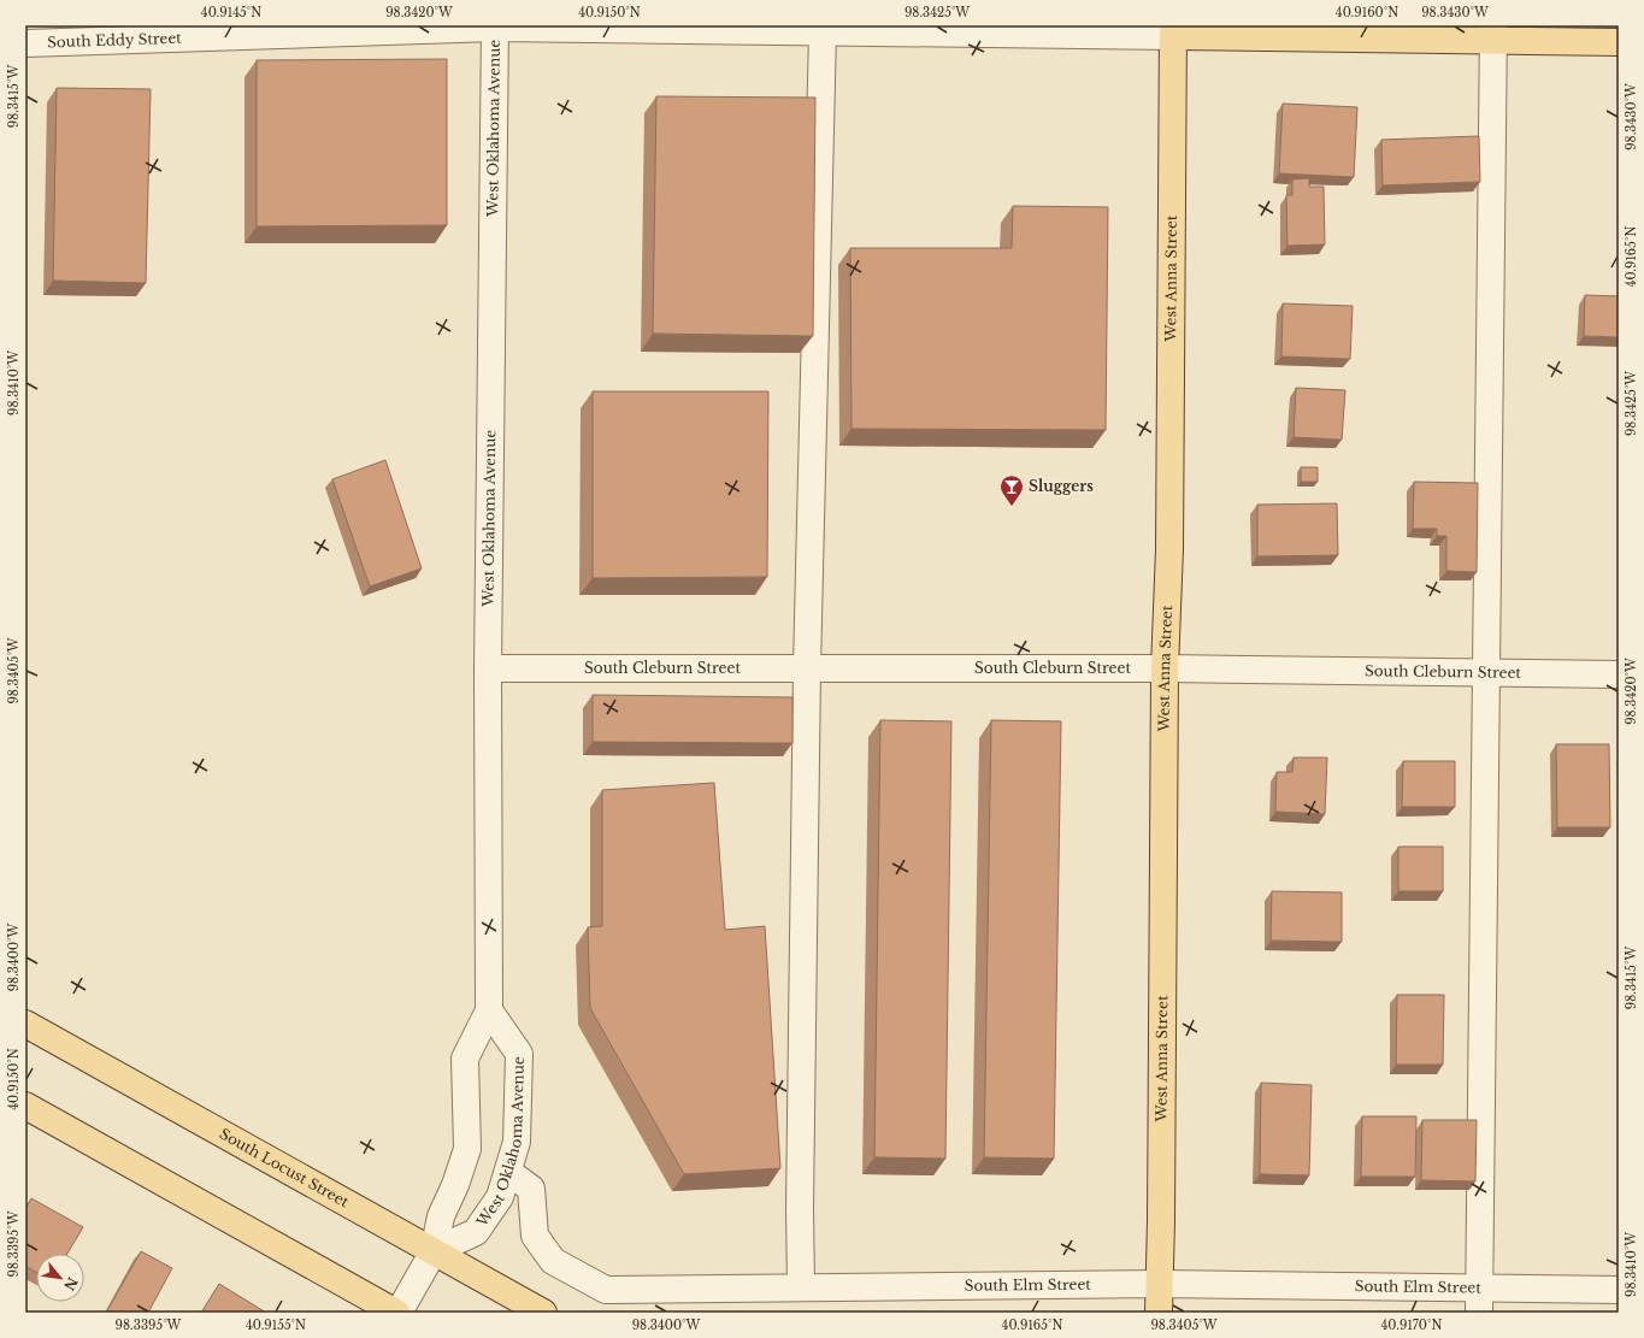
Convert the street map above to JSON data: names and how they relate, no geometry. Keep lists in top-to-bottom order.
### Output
{
  "streets": {
    "main road": ["South Eddy Street", "West Anna Street", "South Locust Street"],
    "street": ["West Oklahoma Avenue", "South Cleburn Street", "South Elm Street"]
  },
  "crossings": [
    ["South Eddy Street", "West Oklahoma Avenue"],
    ["South Eddy Street", "West Anna Street"],
    ["West Oklahoma Avenue", "South Cleburn Street"],
    ["West Oklahoma Avenue", "South Locust Street"],
    ["West Oklahoma Avenue", "South Elm Street"],
    ["West Anna Street", "South Cleburn Street"],
    ["West Anna Street", "South Elm Street"]
  ],
  "places": {
    "bar": ["Sluggers"]
  },
  "north": "bottom right",
  "coordinates": [
    "40.9145°N",
    "98.3420°W",
    "40.9150°N",
    "98.3425°W",
    "40.9160°N",
    "98.3430°W",
    "98.3415°W",
    "40.9165°N",
    "98.3410°W",
    "98.3405°W",
    "98.3400°W",
    "98.3395°W",
    "40.9155°N",
    "40.9170°N"
  ]
}
